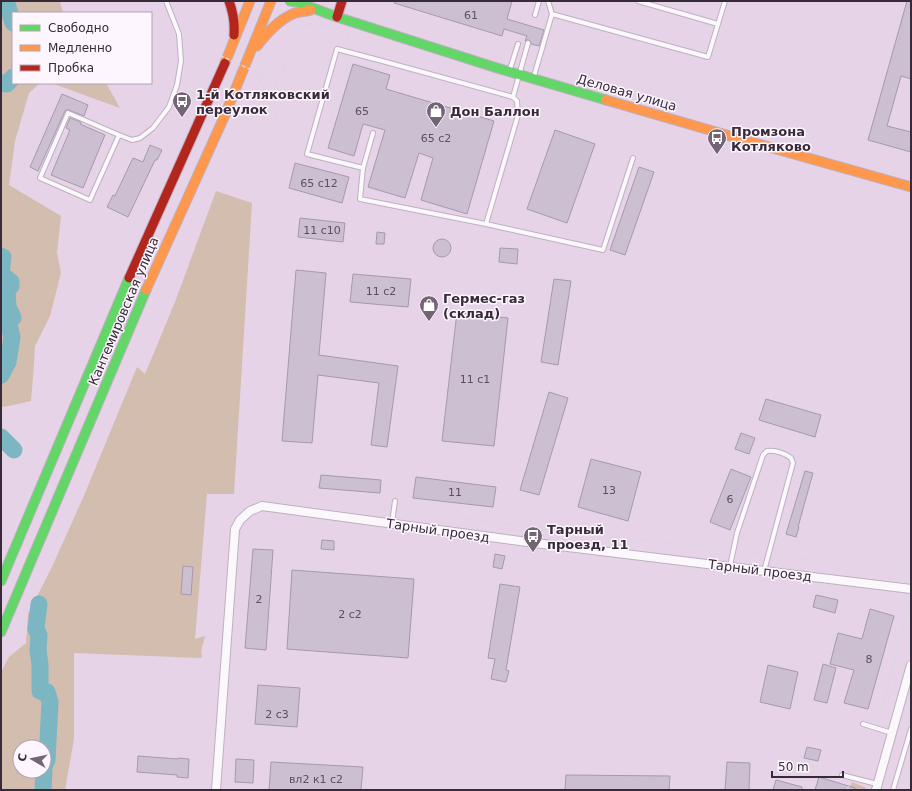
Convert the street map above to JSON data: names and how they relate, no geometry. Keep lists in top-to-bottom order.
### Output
{
  "streets": {
    "main road": ["Деловая улица", "Кантемировская улица"],
    "street": ["Тарный проезд"]
  },
  "places": {
    "bus stop": ["1-й Котляковский переулок", "Промзона Котляково", "Тарный проезд, 11"],
    "shop": ["Дон Баллон", "Гермес-газ (склад)"]
  },
  "house_numbers": [
    "61",
    "65",
    "65 с2",
    "65 с12",
    "11 с10",
    "11 с2",
    "11 с1",
    "13",
    "11",
    "6",
    "2",
    "2 с2",
    "8",
    "2 с3",
    "вл2 к1 с2"
  ],
  "legend": ["Свободно", "Медленно", "Пробка"],
  "scale_bar": "50 m",
  "north": "left"
}
